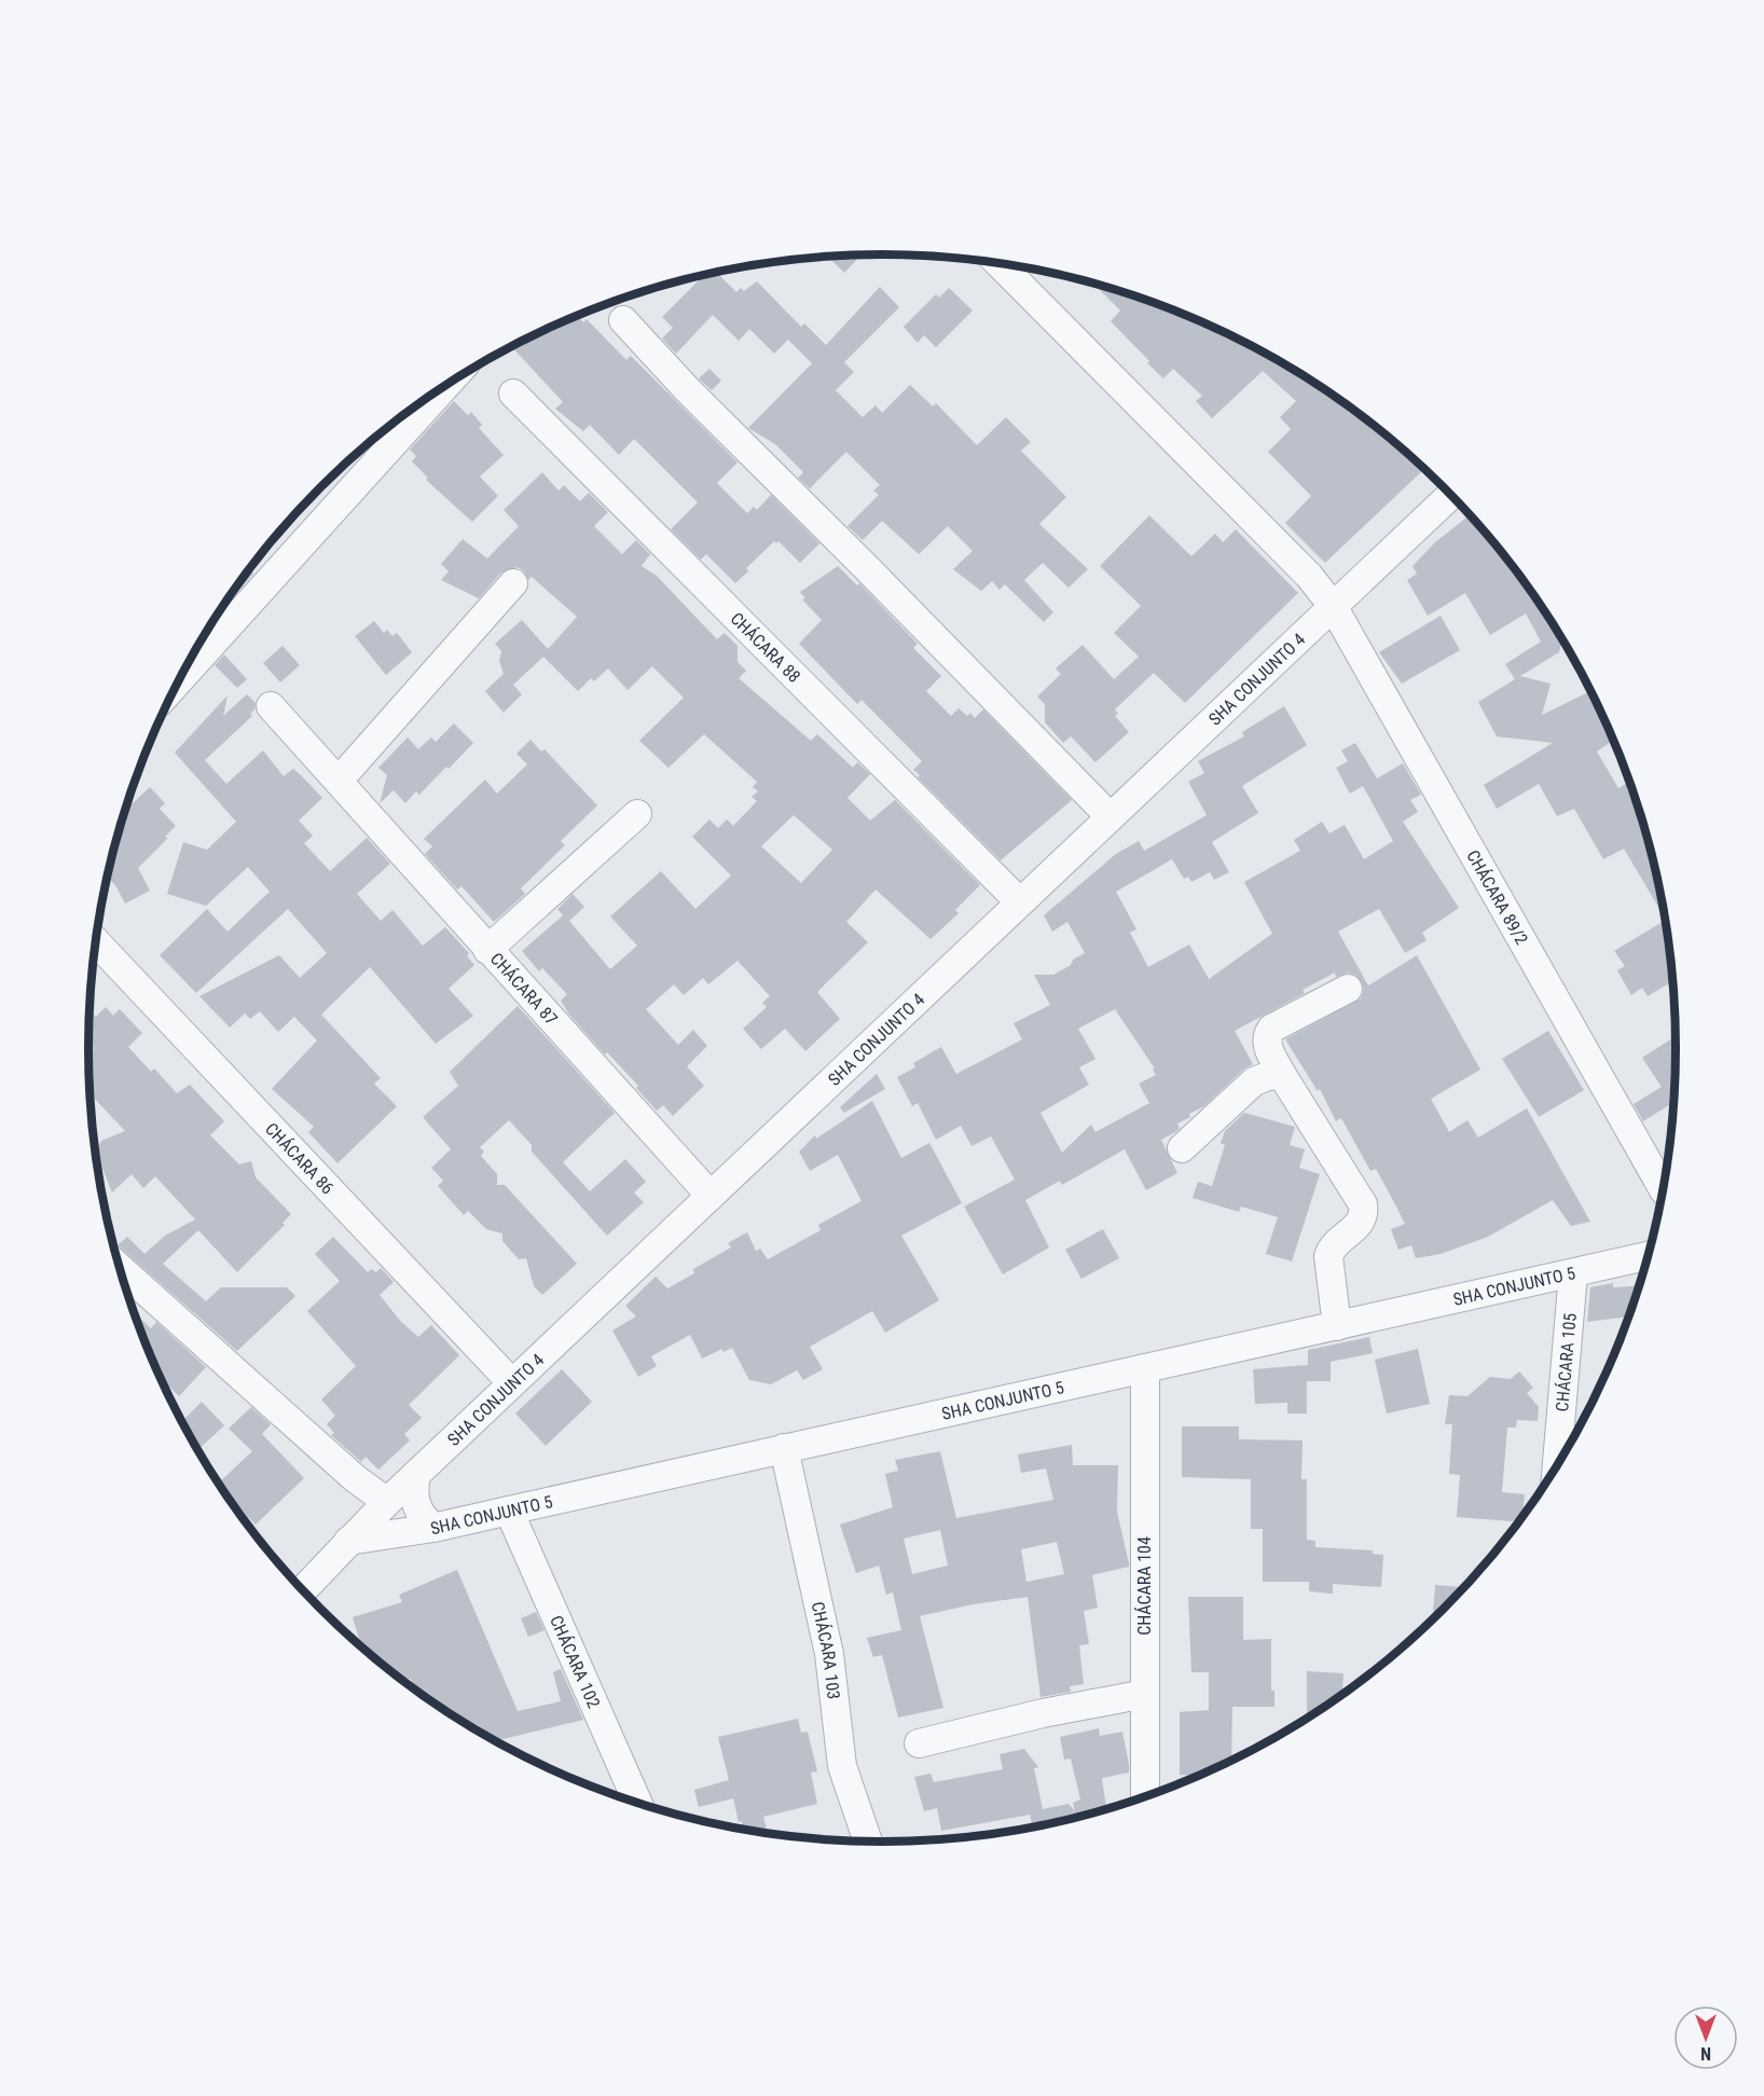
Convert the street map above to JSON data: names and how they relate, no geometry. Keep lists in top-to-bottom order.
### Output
{
  "streets": {
    "street": [
      "CHÁCARA 88",
      "SHA CONJUNTO 4",
      "CHÁCARA 89/2",
      "CHÁCARA 87",
      "CHÁCARA 86",
      "SHA CONJUNTO 5",
      "CHÁCARA 105",
      "CHÁCARA 104",
      "CHÁCARA 103",
      "CHÁCARA 102"
    ]
  },
  "crossings": [
    ["CHÁCARA 88", "SHA CONJUNTO 4"],
    ["SHA CONJUNTO 4", "CHÁCARA 89/2"],
    ["SHA CONJUNTO 4", "CHÁCARA 87"],
    ["SHA CONJUNTO 4", "CHÁCARA 86"],
    ["SHA CONJUNTO 4", "SHA CONJUNTO 5"],
    ["SHA CONJUNTO 5", "CHÁCARA 105"],
    ["SHA CONJUNTO 5", "CHÁCARA 104"],
    ["SHA CONJUNTO 5", "CHÁCARA 103"],
    ["SHA CONJUNTO 5", "CHÁCARA 102"]
  ],
  "north": "bottom"
}
